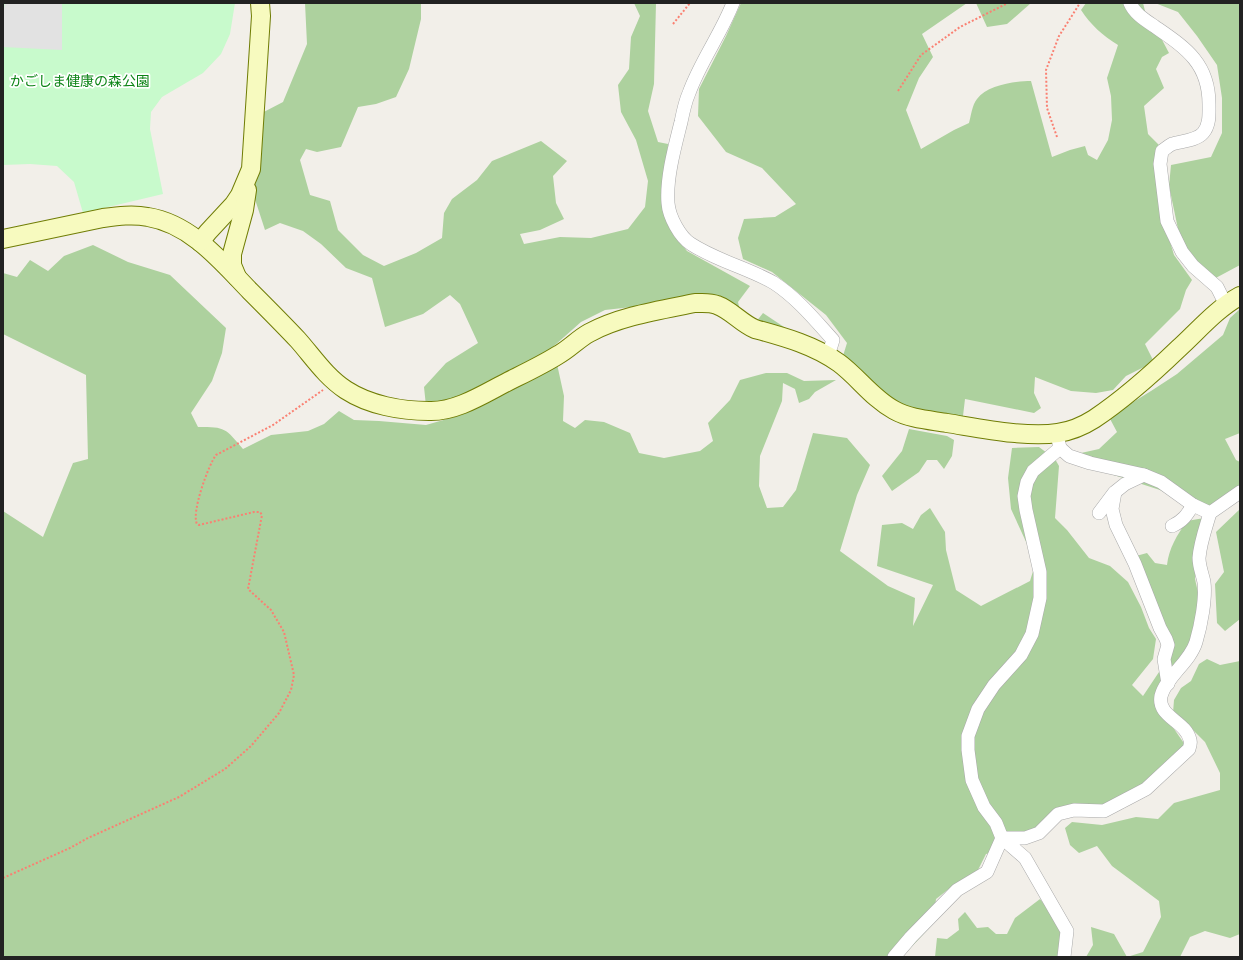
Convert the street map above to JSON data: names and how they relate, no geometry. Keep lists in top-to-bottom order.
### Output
{
  "parks": ["かごしま健康の森公園"]
}
